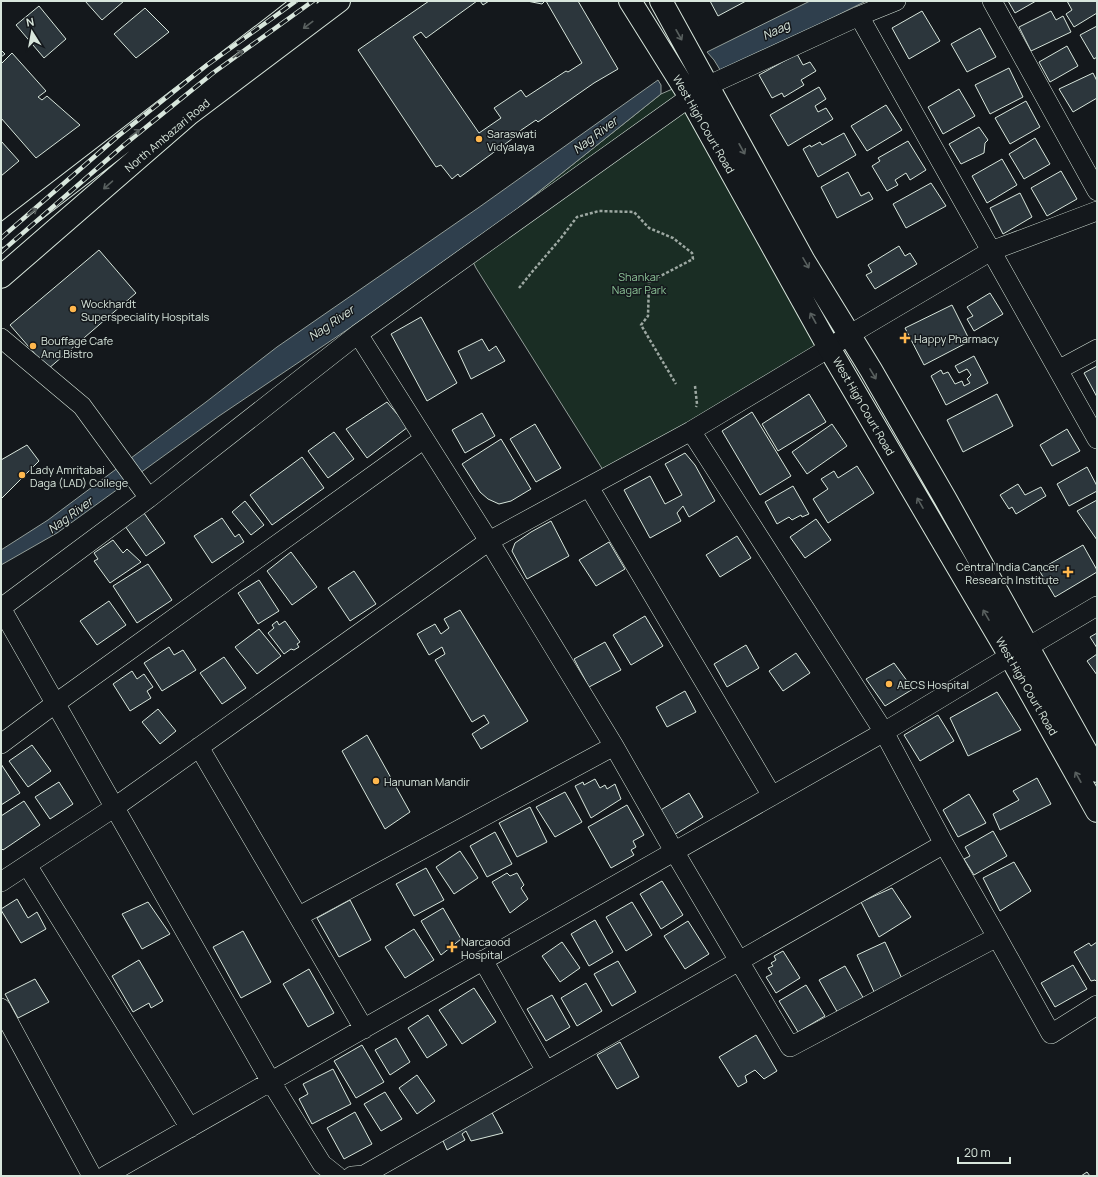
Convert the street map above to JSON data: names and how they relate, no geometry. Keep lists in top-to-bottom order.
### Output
{
  "streets": {
    "main road": ["West High Court Road", "North Ambazari Road"]
  },
  "water": ["Naag", "Nag River"],
  "parks": ["Shankar Nagar Park"],
  "places": {
    "other": [
      "Saraswati Vidyalaya",
      "Wockhardt Superspeciality Hospitals",
      "Bouffage Cafe And Bistro",
      "Lady Amritabai Daga (LAD) College",
      "AECS Hospital",
      "Hanuman Mandir"
    ],
    "health": ["Happy Pharmacy", "Central India Cancer Research Institute", "Narcaood Hospital"]
  },
  "scale_bar": "20 m",
  "north": "top"
}
